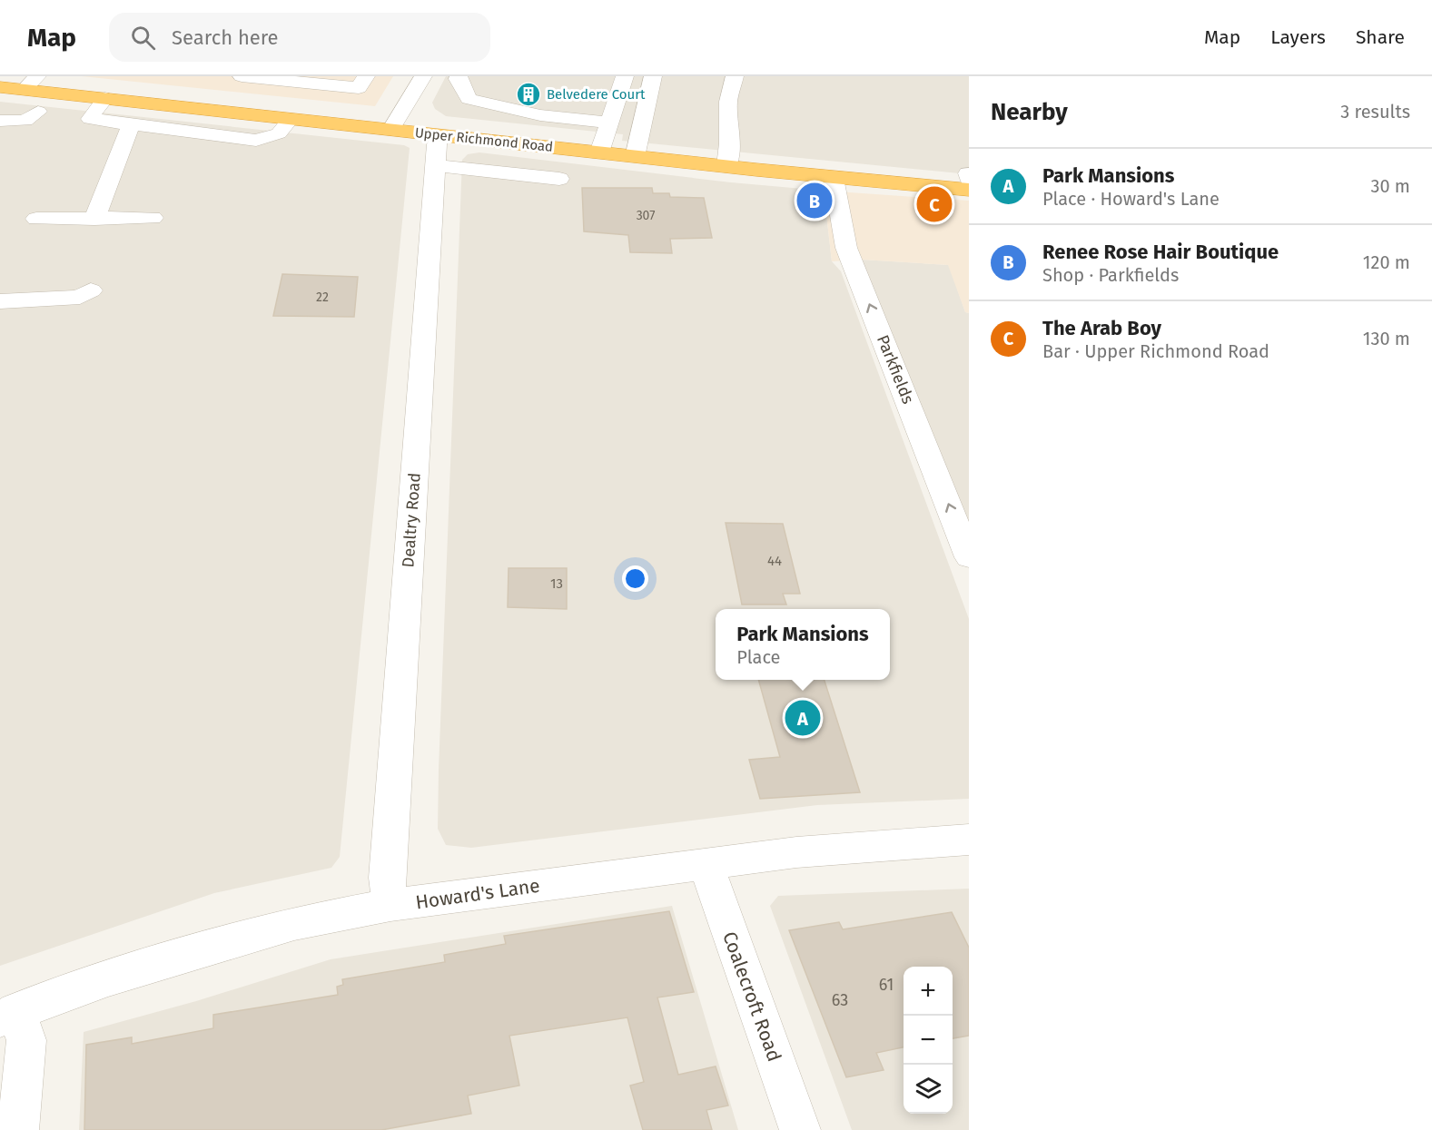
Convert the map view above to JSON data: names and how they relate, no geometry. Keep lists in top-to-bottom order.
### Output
{
  "streets": {
    "highway": ["Upper Richmond Road"],
    "street": [
      "Parkfields",
      "Dealtry Road",
      "Howard's Lane",
      "Coalecroft Road"
    ]
  },
  "crossings": [
    ["Upper Richmond Road", "Parkfields"],
    ["Upper Richmond Road", "Dealtry Road"],
    ["Dealtry Road", "Howard's Lane"],
    ["Howard's Lane", "Coalecroft Road"]
  ],
  "one_way": ["Parkfields"],
  "places": {
    "building": ["Belvedere Court"]
  },
  "house_numbers": [
    "307",
    "22",
    "44",
    "13",
    "61",
    "63"
  ],
  "page": {
    "header": "Map",
    "search": "Search here",
    "nav": ["Map", "Layers", "Share"],
    "heading": ["Nearby", "3 results"],
    "list": [
      {
        "mark": "A",
        "name": "Park Mansions",
        "note": "Place · Howard's Lane",
        "value": "30 m"
      },
      {
        "mark": "B",
        "name": "Renee Rose Hair Boutique",
        "note": "Shop · Parkfields",
        "value": "120 m"
      },
      {
        "mark": "C",
        "name": "The Arab Boy",
        "note": "Bar · Upper Richmond Road",
        "value": "130 m"
      }
    ],
    "pins": ["B", "C", "A"],
    "popup": ["Park Mansions", "Place"],
    "map_buttons": ["+", "−"]
  }
}
